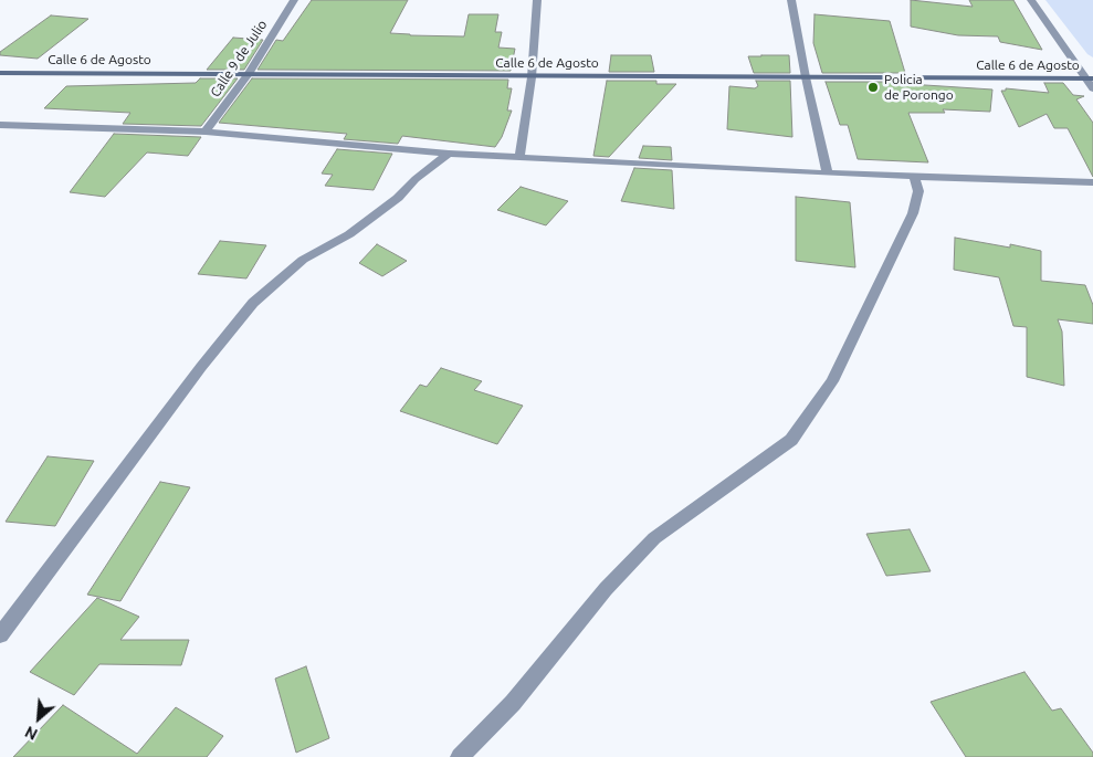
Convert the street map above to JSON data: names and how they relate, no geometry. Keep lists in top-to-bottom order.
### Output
{
  "streets": {
    "main road": ["Calle 6 de Agosto"],
    "street": ["Calle 9 de Julio"]
  },
  "crossings": [
    ["Calle 9 de Julio", "Calle 6 de Agosto"]
  ],
  "places": ["Policia de Porongo"],
  "north": "bottom left"
}
